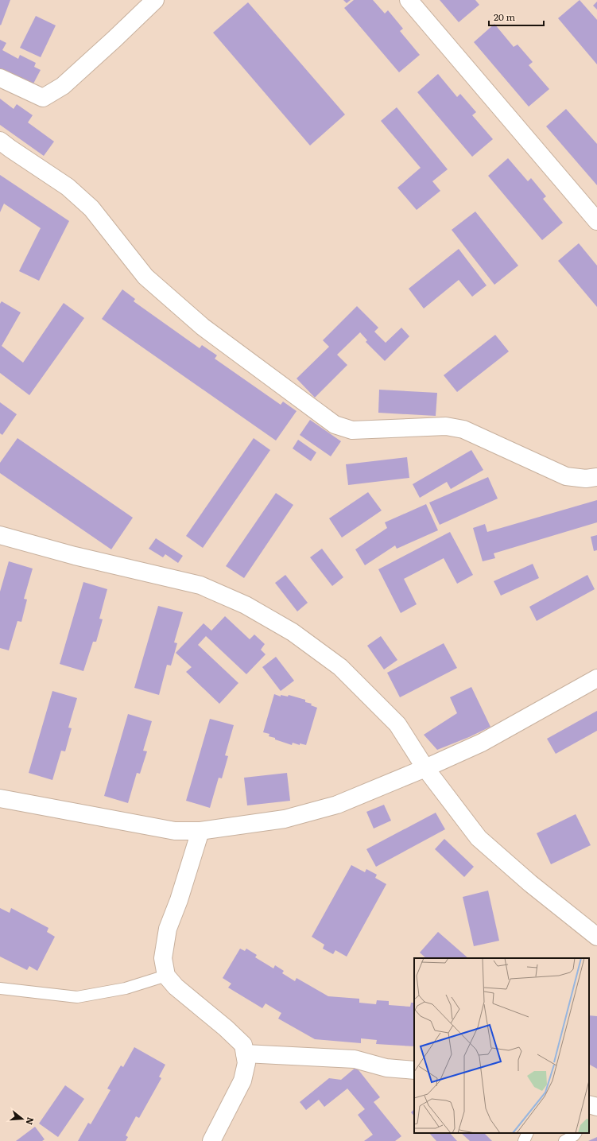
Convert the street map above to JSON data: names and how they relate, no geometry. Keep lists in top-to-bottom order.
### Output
{
  "scale_bar": "20 m",
  "north": "right"
}
